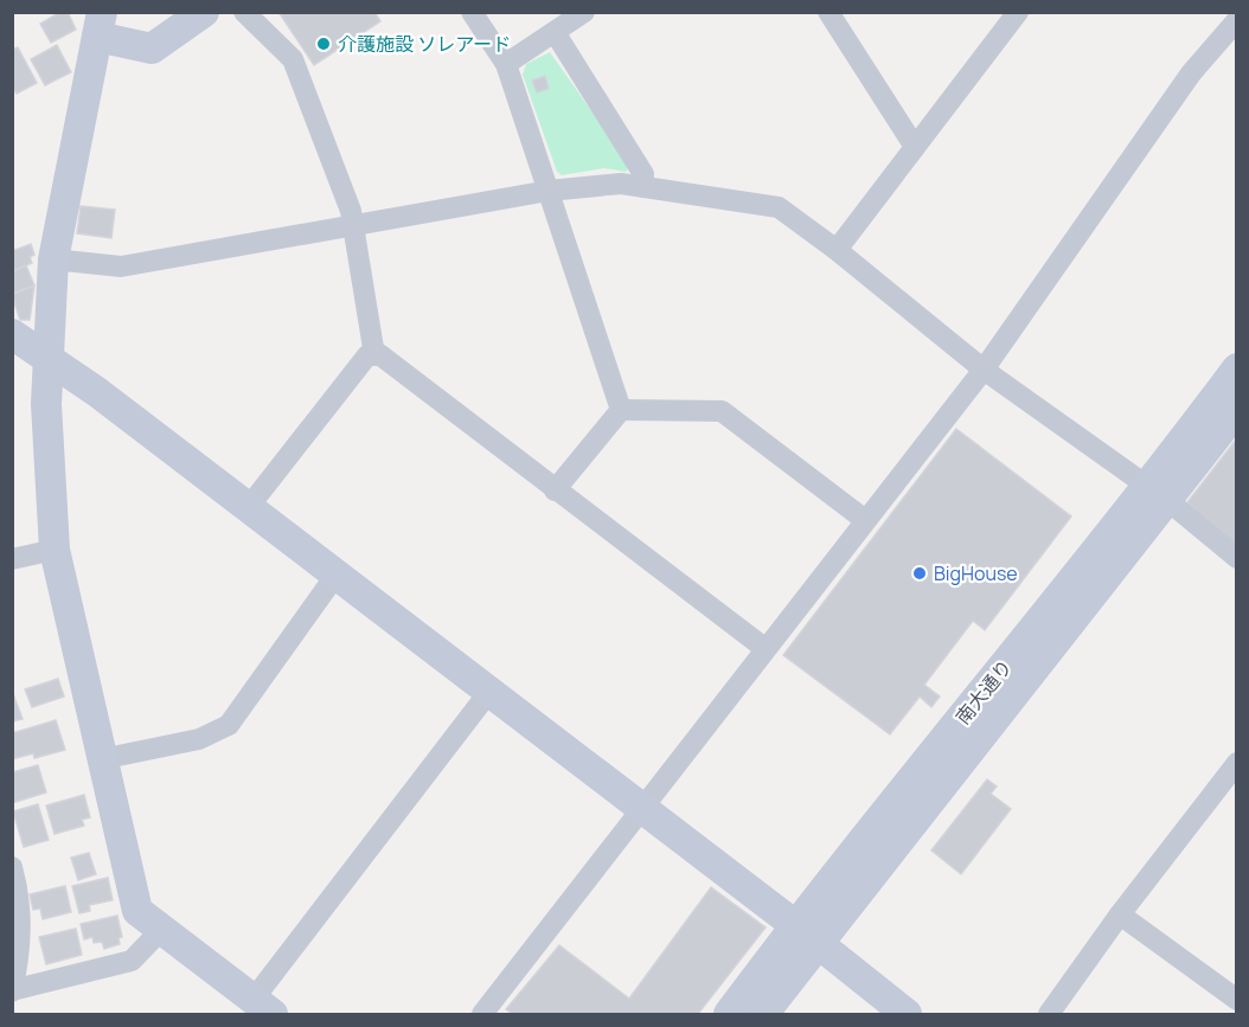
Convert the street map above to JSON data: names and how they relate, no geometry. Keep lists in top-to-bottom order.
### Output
{
  "streets": {
    "street": ["南大通り"]
  },
  "places": ["介護施設 ソレアード", "BigHouse"]
}
